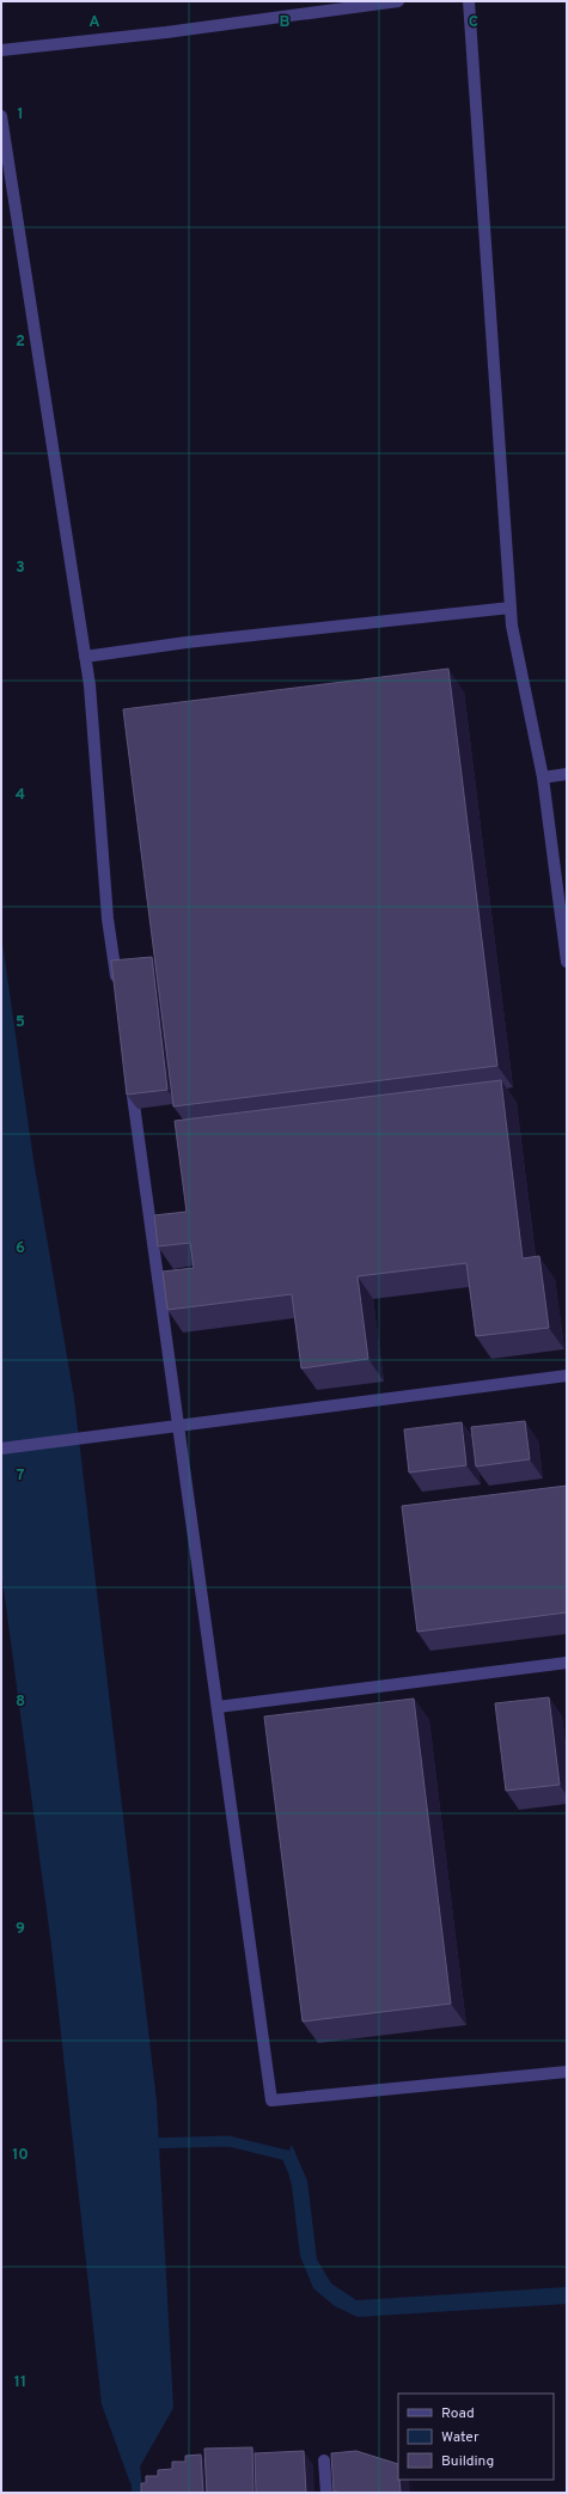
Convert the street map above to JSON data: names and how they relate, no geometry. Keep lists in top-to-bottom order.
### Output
{
  "legend": ["Road", "Water", "Building"],
  "grid": {
    "columns": ["A", "B", "C"],
    "rows": [
      "1",
      "2",
      "3",
      "4",
      "5",
      "6",
      "7",
      "8",
      "9",
      "10",
      "11"
    ]
  }
}
